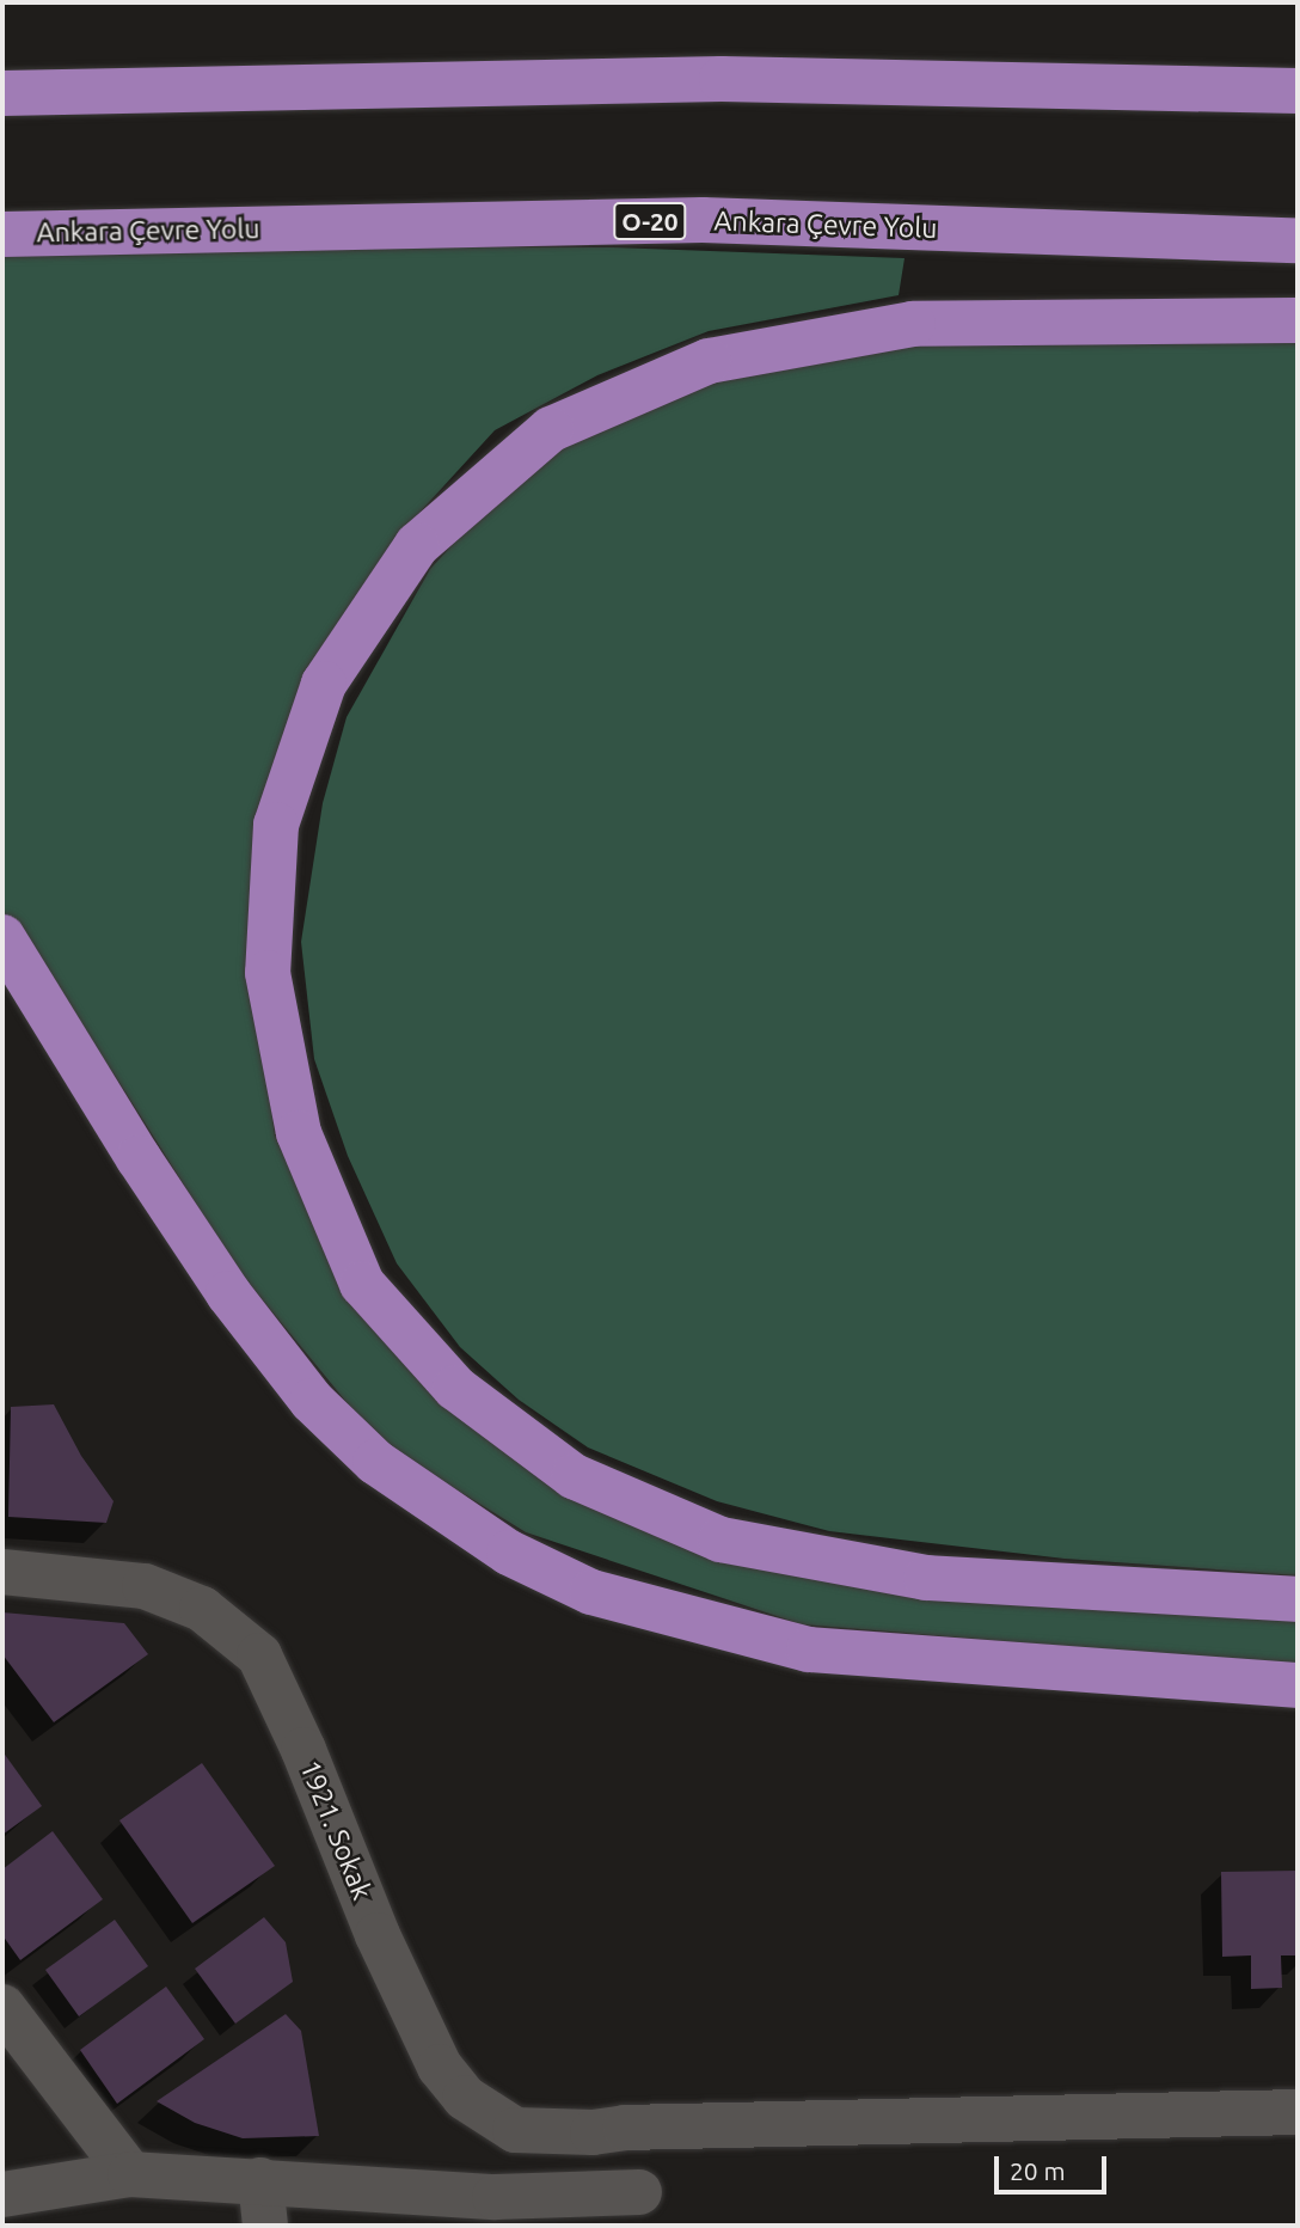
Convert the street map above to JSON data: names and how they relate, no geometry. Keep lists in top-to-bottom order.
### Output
{
  "streets": {
    "highway": ["O-20", "Ankara Çevre Yolu"],
    "street": ["1921. Sokak"]
  },
  "scale_bar": "20 m"
}
